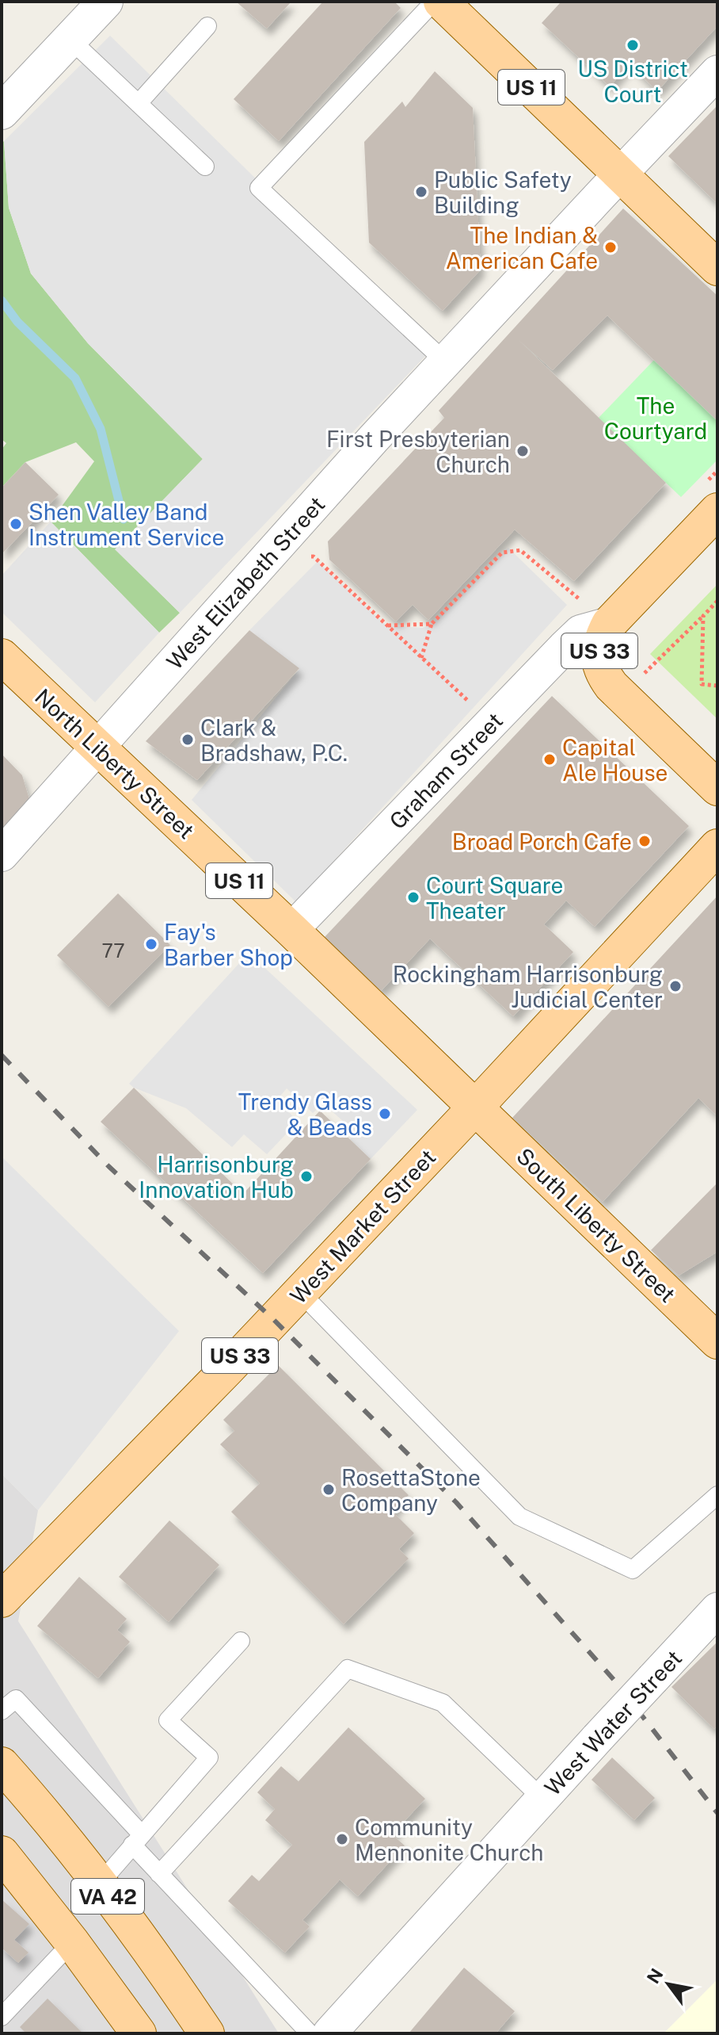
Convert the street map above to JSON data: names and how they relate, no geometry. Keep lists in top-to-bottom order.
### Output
{
  "streets": {
    "main road": [
      "US 11",
      "US 33",
      "North Liberty Street",
      "South Liberty Street",
      "West Market Street",
      "VA 42"
    ],
    "street": ["West Elizabeth Street", "Graham Street", "West Water Street"]
  },
  "crossings": [
    ["US 11", "West Elizabeth Street"],
    ["West Elizabeth Street", "North Liberty Street"],
    ["US 33", "Graham Street"],
    ["North Liberty Street", "Graham Street"],
    ["North Liberty Street", "South Liberty Street"],
    ["North Liberty Street", "West Market Street"],
    ["South Liberty Street", "West Market Street"]
  ],
  "parks": ["The Courtyard"],
  "places": [
    "US District Court",
    "Public Safety Building",
    "The Indian & American Cafe",
    "First Presbyterian Church",
    "Shen Valley Band Instrument Service",
    "Clark & Bradshaw, P.C.",
    "Capital Ale House",
    "Broad Porch Cafe",
    "Court Square Theater",
    "Fay's Barber Shop",
    "Rockingham Harrisonburg Judicial Center",
    "Trendy Glass & Beads",
    "Harrisonburg Innovation Hub",
    "RosettaStone Company",
    "Community Mennonite Church"
  ],
  "house_numbers": ["77"],
  "north": "top left"
}
